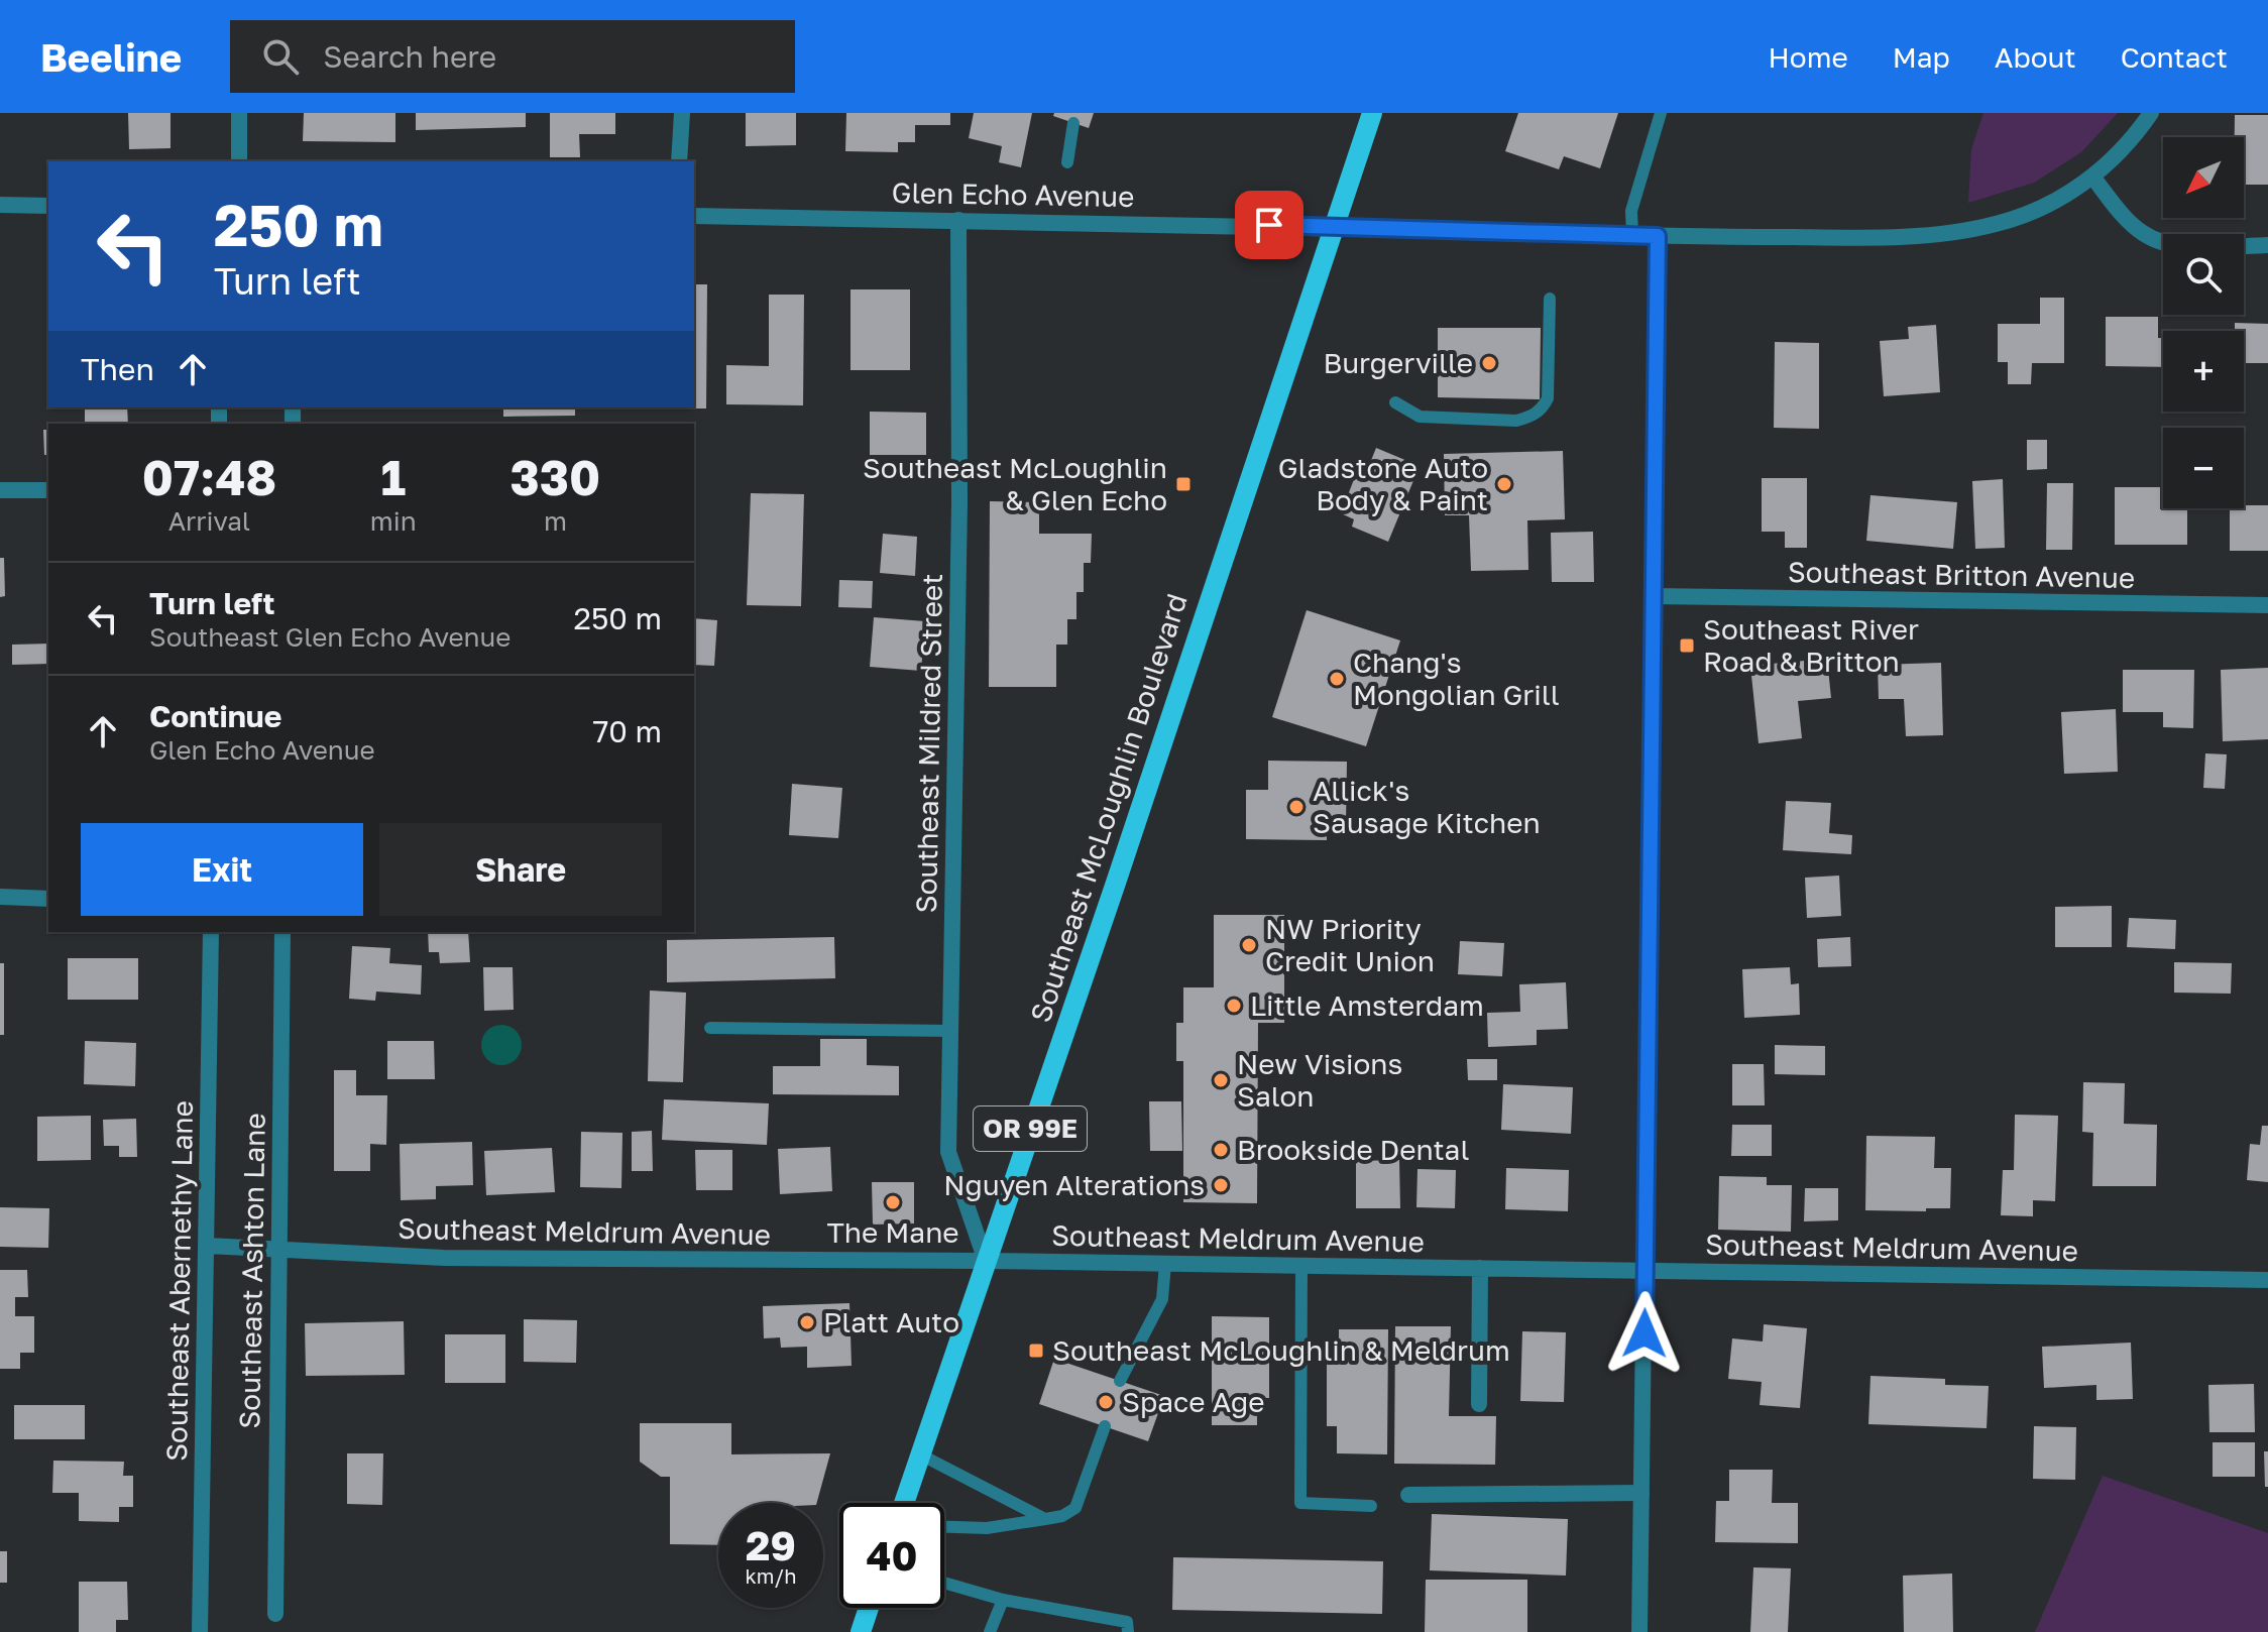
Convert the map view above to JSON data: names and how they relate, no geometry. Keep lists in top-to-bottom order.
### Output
{
  "streets": {
    "main road": ["Southeast McLoughlin Boulevard", "OR 99E"],
    "street": [
      "Glen Echo Avenue",
      "Southeast Britton Avenue",
      "Southeast Mildred Street",
      "Southeast Meldrum Avenue",
      "Southeast Ashton Lane",
      "Southeast Abernethy Lane"
    ]
  },
  "crossings": [
    ["Glen Echo Avenue", "Southeast Mildred Street"],
    ["Glen Echo Avenue", "Southeast McLoughlin Boulevard"],
    ["Southeast Mildred Street", "Southeast McLoughlin Boulevard"],
    ["Southeast Mildred Street", "Southeast Meldrum Avenue"],
    ["Southeast McLoughlin Boulevard", "Southeast Meldrum Avenue"],
    ["Southeast Meldrum Avenue", "Southeast Ashton Lane"],
    ["Southeast Meldrum Avenue", "Southeast Abernethy Lane"]
  ],
  "places": {
    "other": [
      "Burgerville",
      "Gladstone Auto Body & Paint",
      "Chang's Mongolian Grill",
      "Allick's Sausage Kitchen",
      "NW Priority Credit Union",
      "Little Amsterdam",
      "New Visions Salon",
      "Brookside Dental",
      "Nguyen Alterations",
      "The Mane",
      "Platt Auto",
      "Space Age"
    ],
    "transit": ["Southeast McLoughlin & Glen Echo", "Southeast River Road & Britton", "Southeast McLoughlin & Meldrum"]
  },
  "north": "bottom left",
  "page": {
    "header": "Beeline",
    "search": "Search here",
    "nav": [
      "Home",
      "Map",
      "About",
      "Contact"
    ],
    "map_buttons": ["+", "−"],
    "turn": ["250 m", "Turn left"],
    "then": "Then",
    "eta": [
      "07:48",
      "Arrival",
      "1",
      "min",
      "330",
      "m"
    ],
    "list": [
      {
        "name": "Turn left",
        "note": "Southeast Glen Echo Avenue",
        "value": "250 m"
      },
      {
        "name": "Continue",
        "note": "Glen Echo Avenue",
        "value": "70 m"
      }
    ],
    "buttons": ["Exit", "Share"],
    "speed": "29 km/h",
    "limit": "40"
  }
}
